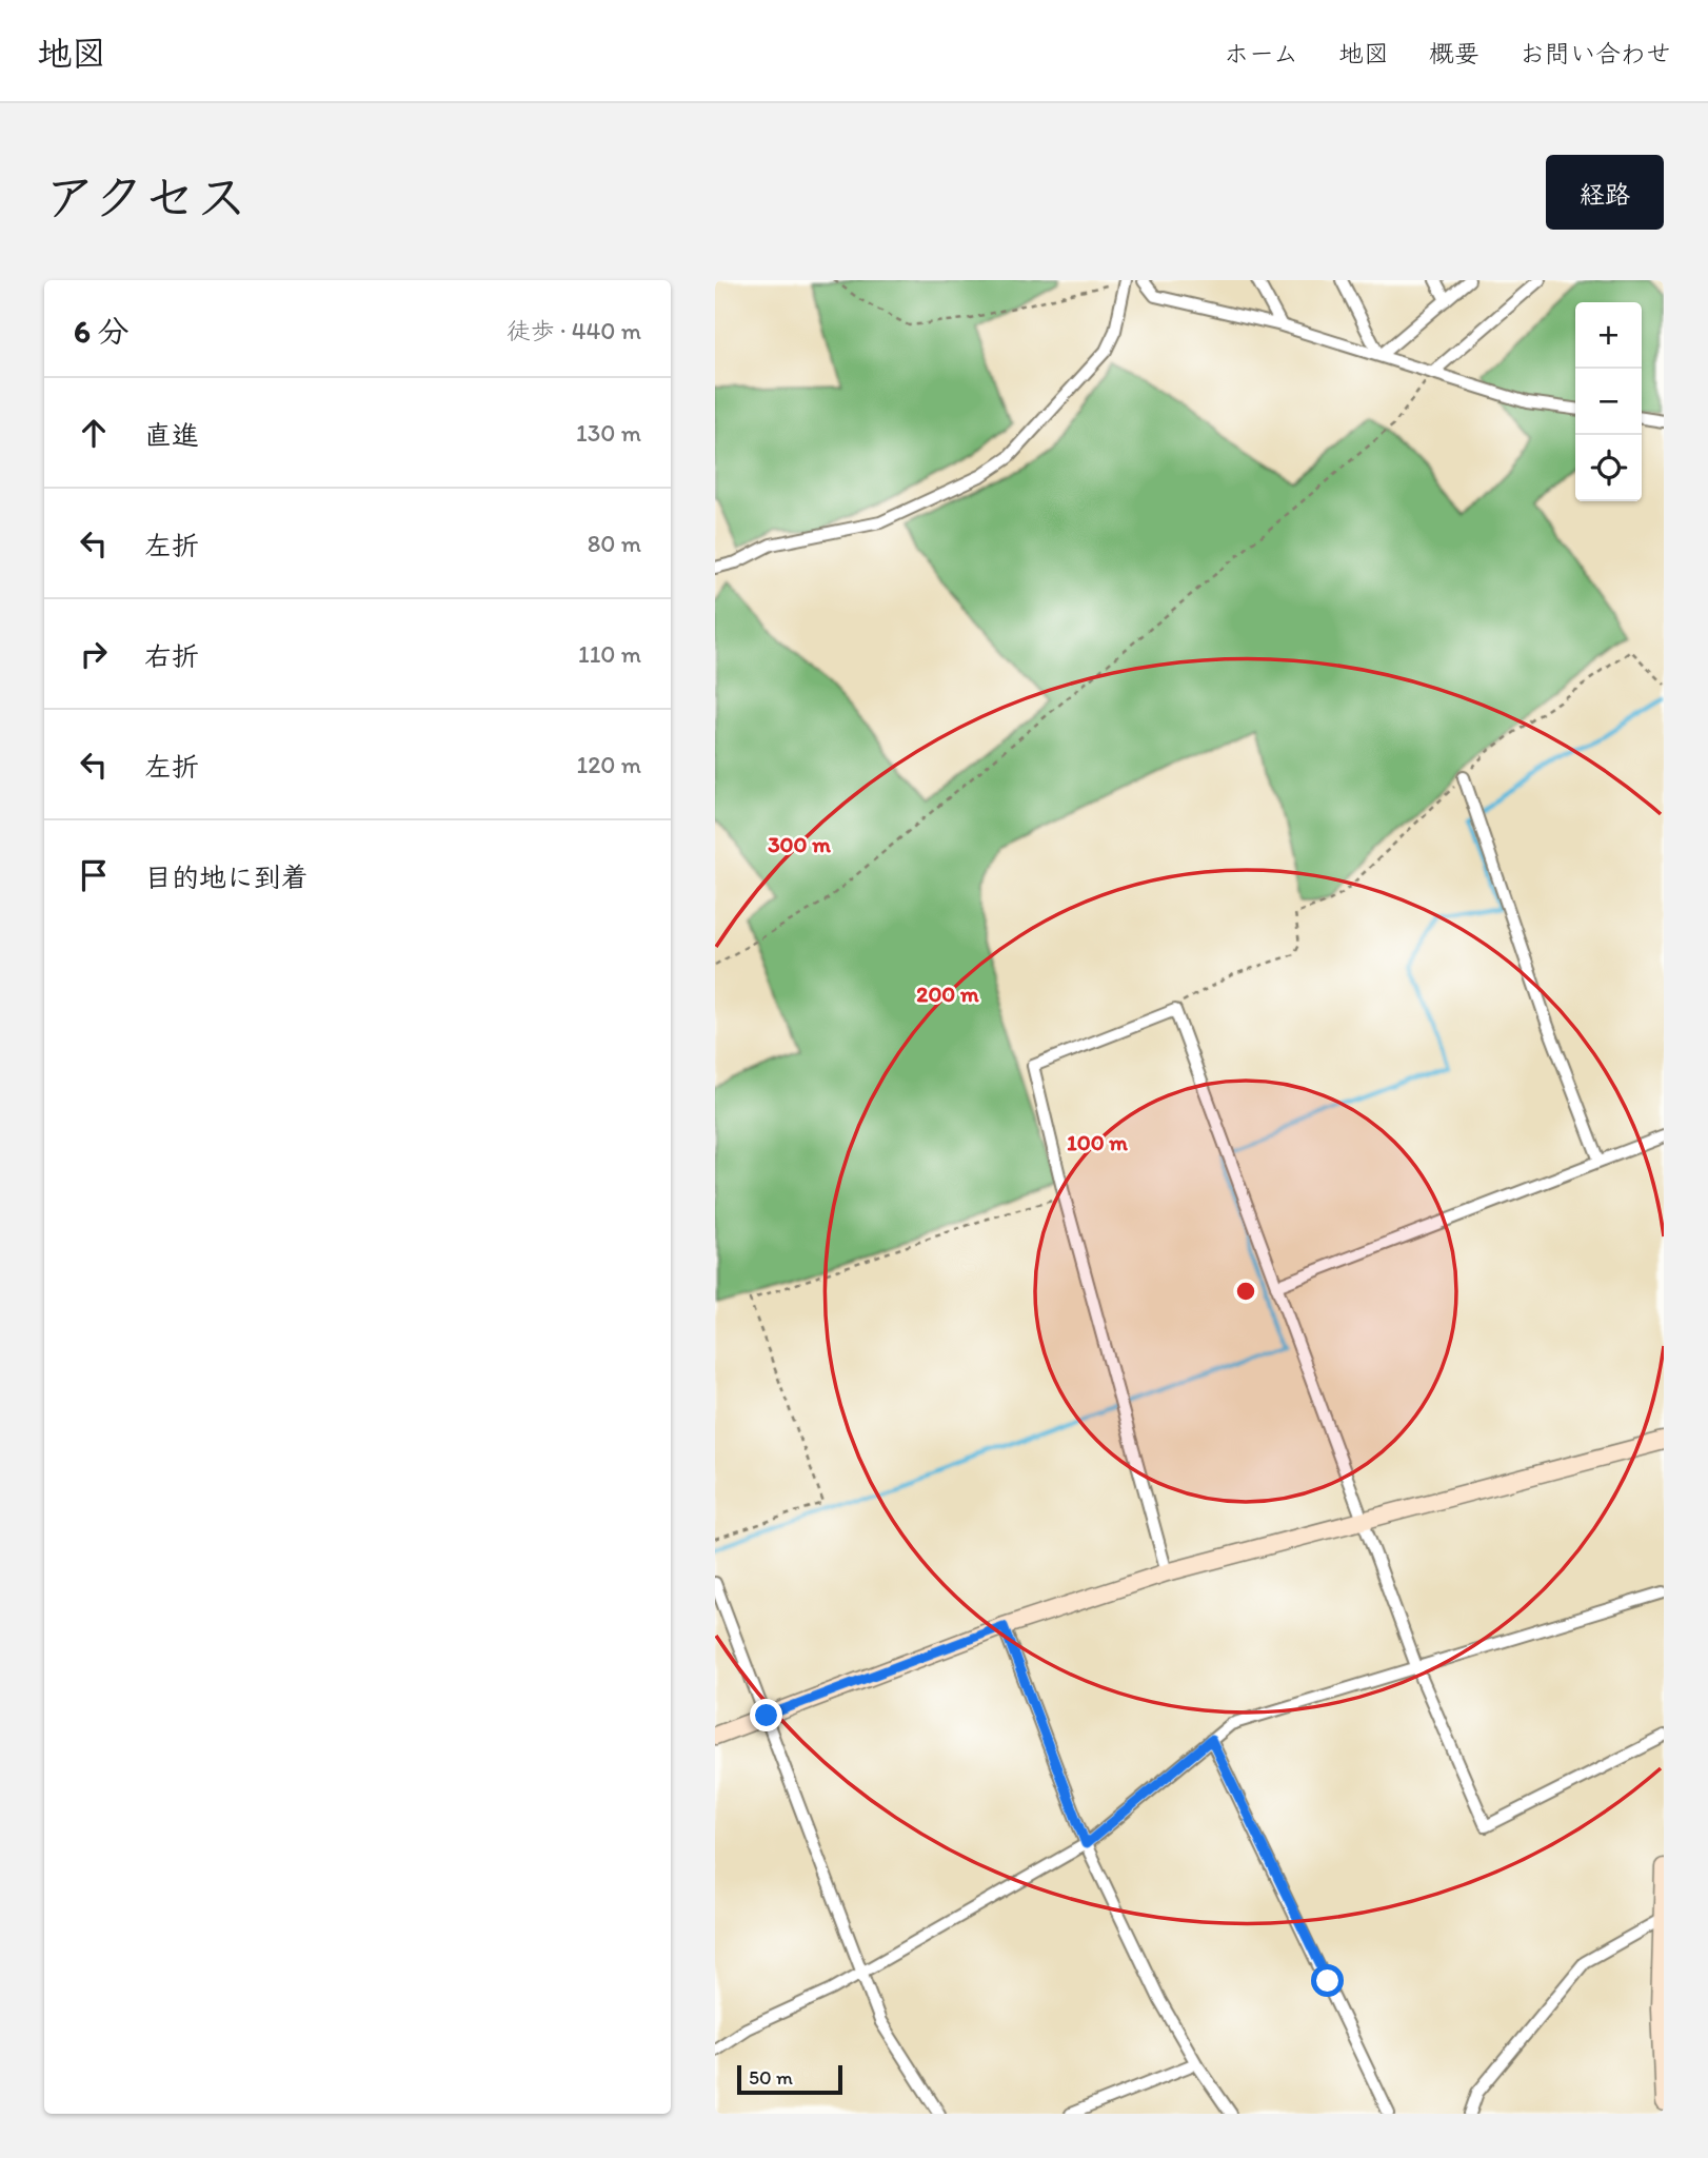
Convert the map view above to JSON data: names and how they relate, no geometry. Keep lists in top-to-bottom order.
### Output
{
  "scale_bar": "50 m",
  "page": {
    "header": "地図",
    "nav": [
      "ホーム",
      "地図",
      "概要",
      "お問い合わせ"
    ],
    "title": "アクセス",
    "buttons": "経路",
    "heading": ["6 分", "徒歩 · 440 m"],
    "map_buttons": ["+", "−"],
    "list": [
      ["直進", "130 m"],
      ["左折", "80 m"],
      ["右折", "110 m"],
      ["左折", "120 m"],
      "目的地に到着"
    ],
    "scale": "50 m"
  },
  "rings": ["300 m", "200 m", "100 m"]
}
